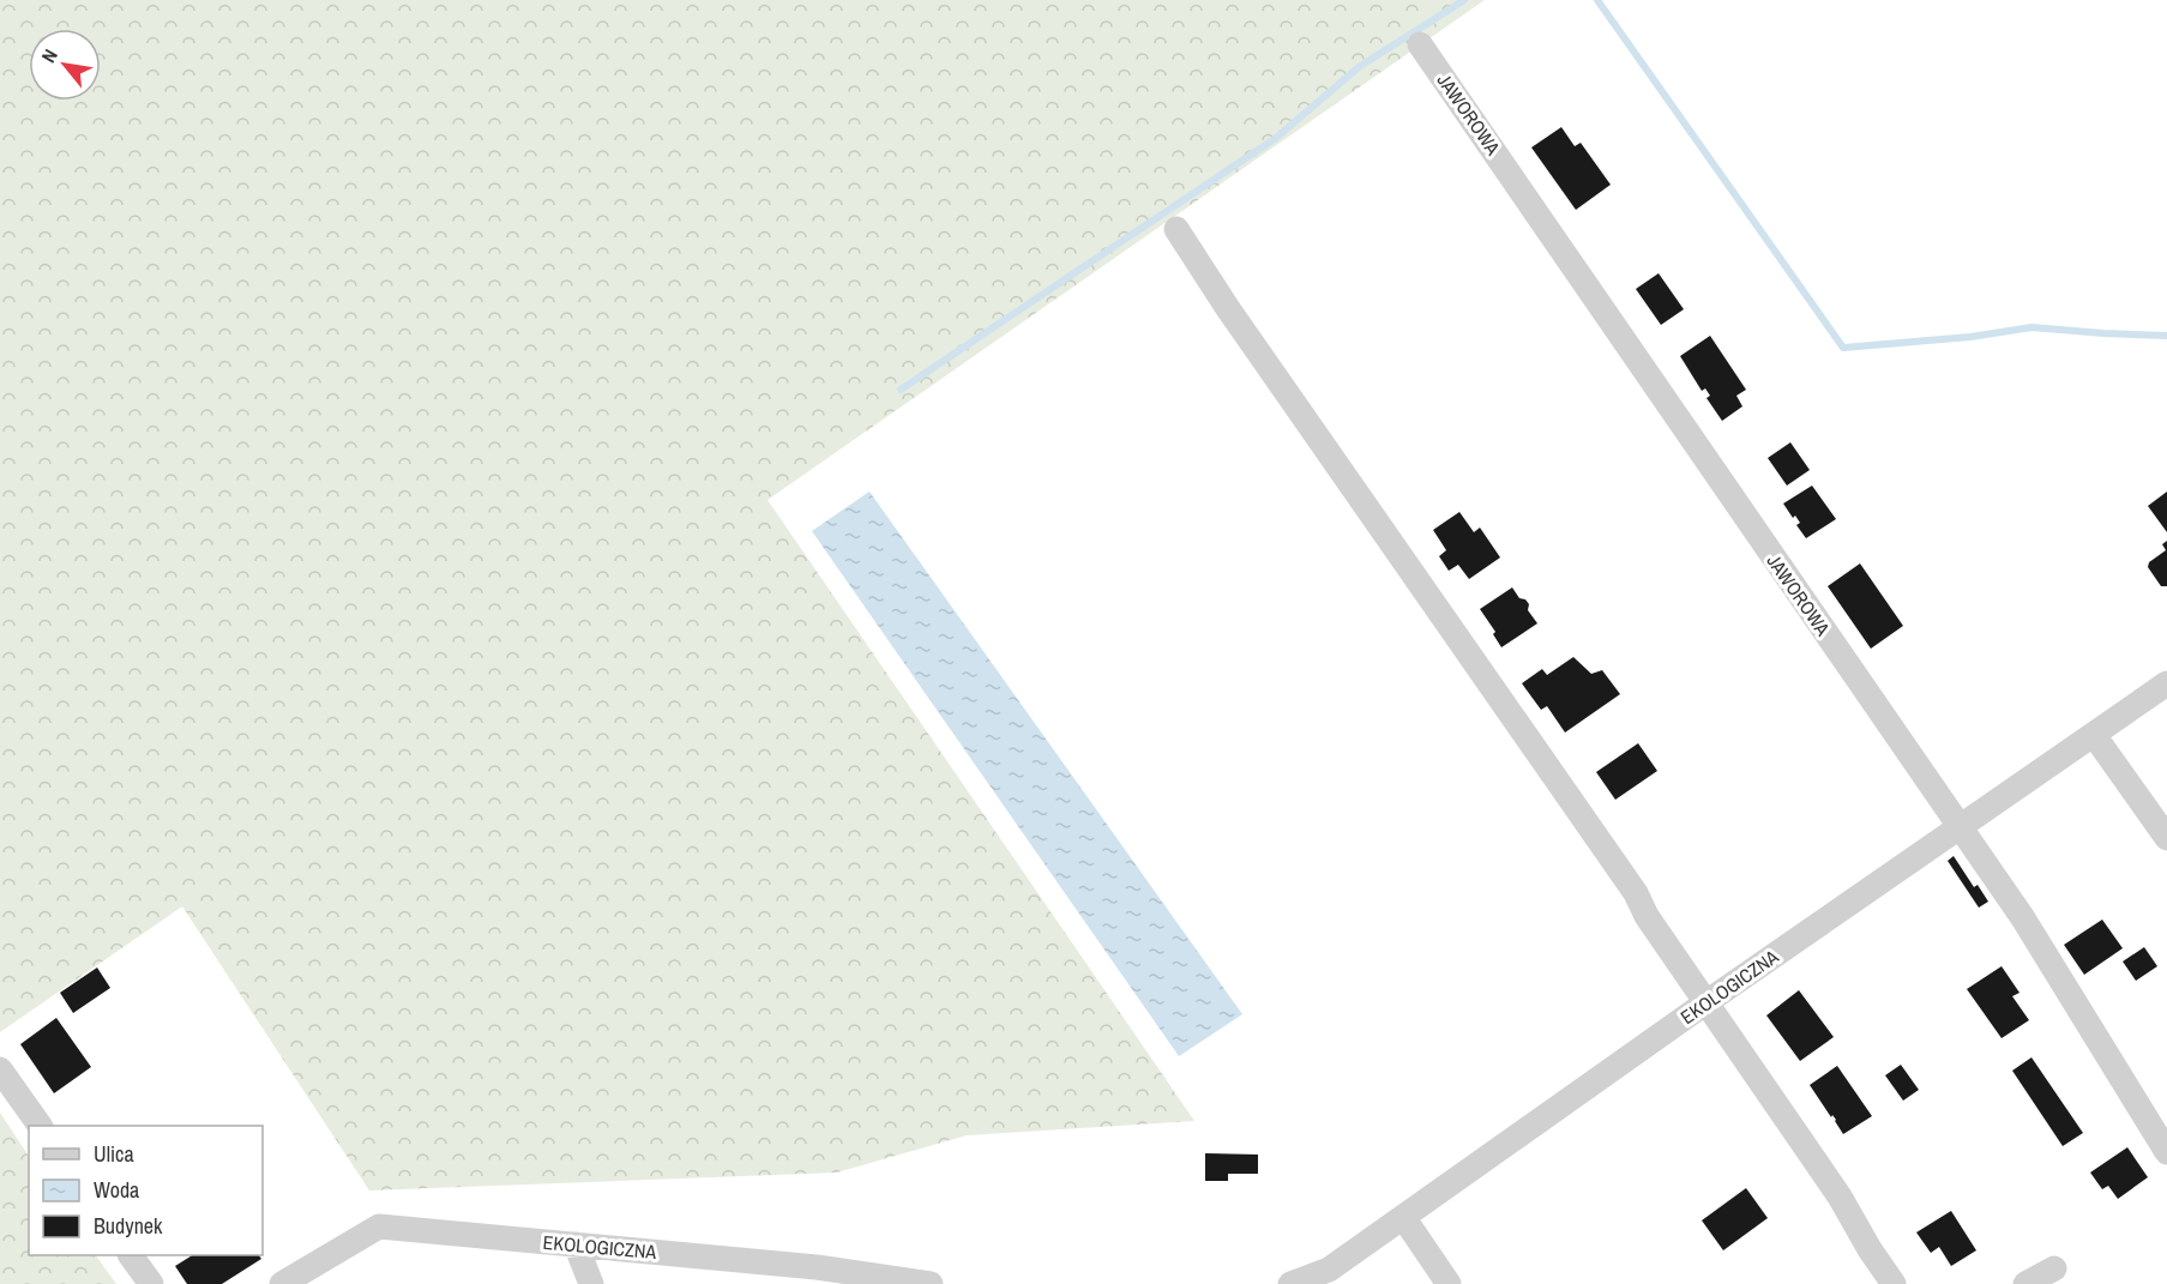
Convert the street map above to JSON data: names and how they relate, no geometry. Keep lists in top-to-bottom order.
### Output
{
  "streets": {
    "street": ["JAWOROWA", "EKOLOGICZNA"]
  },
  "crossings": [
    ["JAWOROWA", "EKOLOGICZNA"]
  ],
  "legend": ["Ulica", "Woda", "Budynek"],
  "north": "top left"
}
